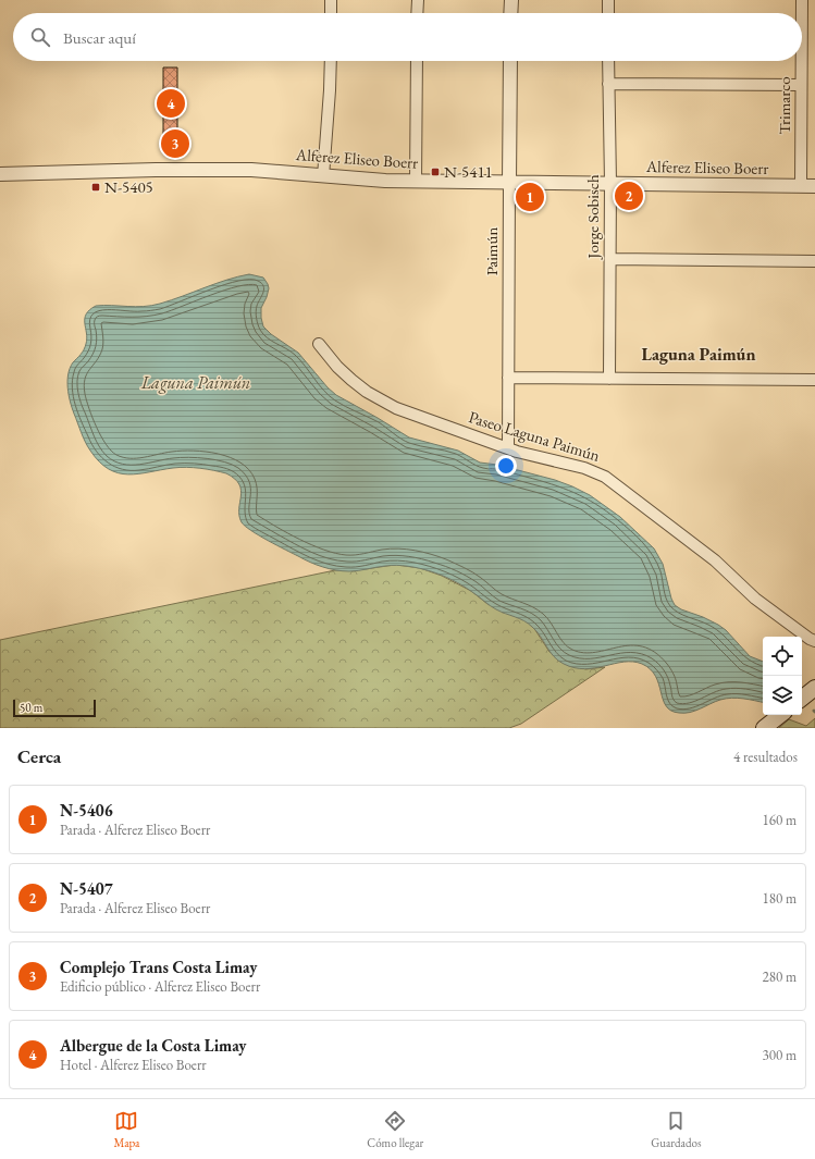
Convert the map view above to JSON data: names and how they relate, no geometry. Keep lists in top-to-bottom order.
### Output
{
  "streets": {
    "street": [
      "Trimarco",
      "Alferez Eliseo Boerr",
      "Jorge Sobisch",
      "Paimún",
      "Paseo Laguna Paimún"
    ]
  },
  "crossings": [
    ["Trimarco", "Alferez Eliseo Boerr"],
    ["Alferez Eliseo Boerr", "Jorge Sobisch"],
    ["Alferez Eliseo Boerr", "Paimún"],
    ["Paimún", "Paseo Laguna Paimún"]
  ],
  "districts": ["Laguna Paimún"],
  "water": ["Laguna Paimún"],
  "places": {
    "transit": ["N-5411", "N-5405"]
  },
  "scale_bar": "50 m",
  "page": {
    "search": "Buscar aquí",
    "pins": [
      "4",
      "3",
      "2",
      "1"
    ],
    "scale": "50 m",
    "heading": ["Cerca", "4 resultados"],
    "list": [
      {
        "mark": "1",
        "name": "N-5406",
        "note": "Parada · Alferez Eliseo Boerr",
        "value": "160 m"
      },
      {
        "mark": "2",
        "name": "N-5407",
        "note": "Parada · Alferez Eliseo Boerr",
        "value": "180 m"
      },
      {
        "mark": "3",
        "name": "Complejo Trans Costa Limay",
        "note": "Edificio público · Alferez Eliseo Boerr",
        "value": "280 m"
      },
      {
        "mark": "4",
        "name": "Albergue de la Costa Limay",
        "note": "Hotel · Alferez Eliseo Boerr",
        "value": "300 m"
      }
    ],
    "nav": ["Mapa", "Cómo llegar", "Guardados"]
  }
}
